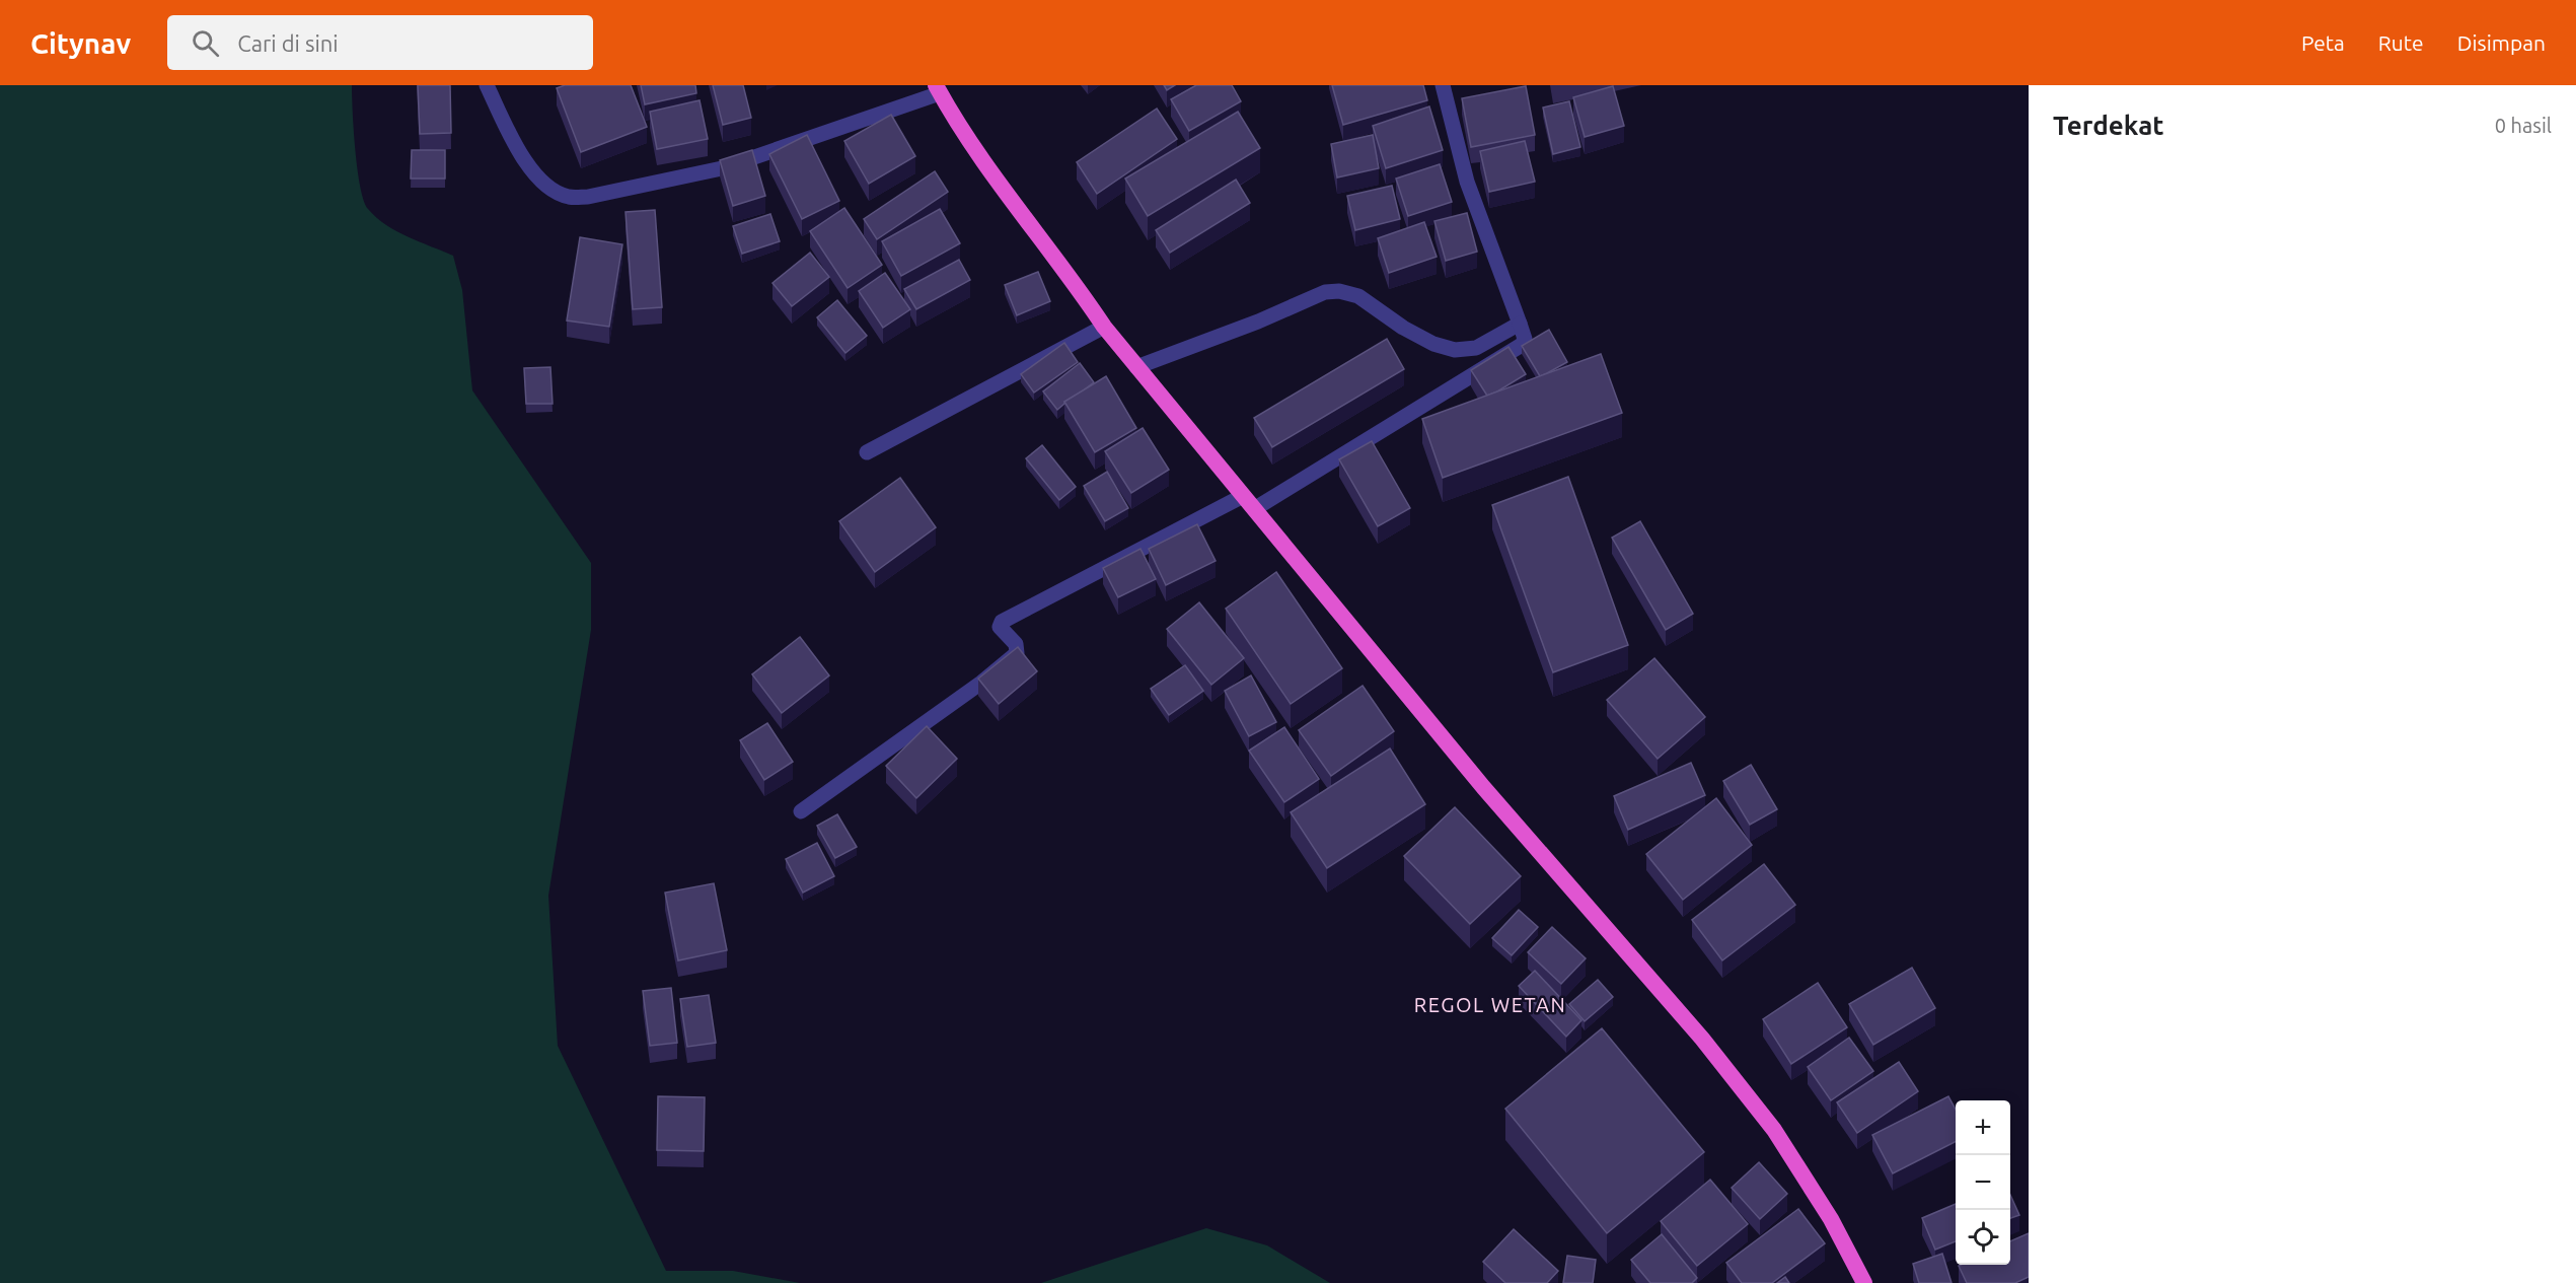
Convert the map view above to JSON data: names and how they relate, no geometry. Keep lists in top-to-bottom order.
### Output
{
  "districts": ["REGOL WETAN"],
  "page": {
    "header": "Citynav",
    "search": "Cari di sini",
    "nav": ["Peta", "Rute", "Disimpan"],
    "heading": ["Terdekat", "0 hasil"],
    "map_buttons": ["+", "−"]
  }
}
